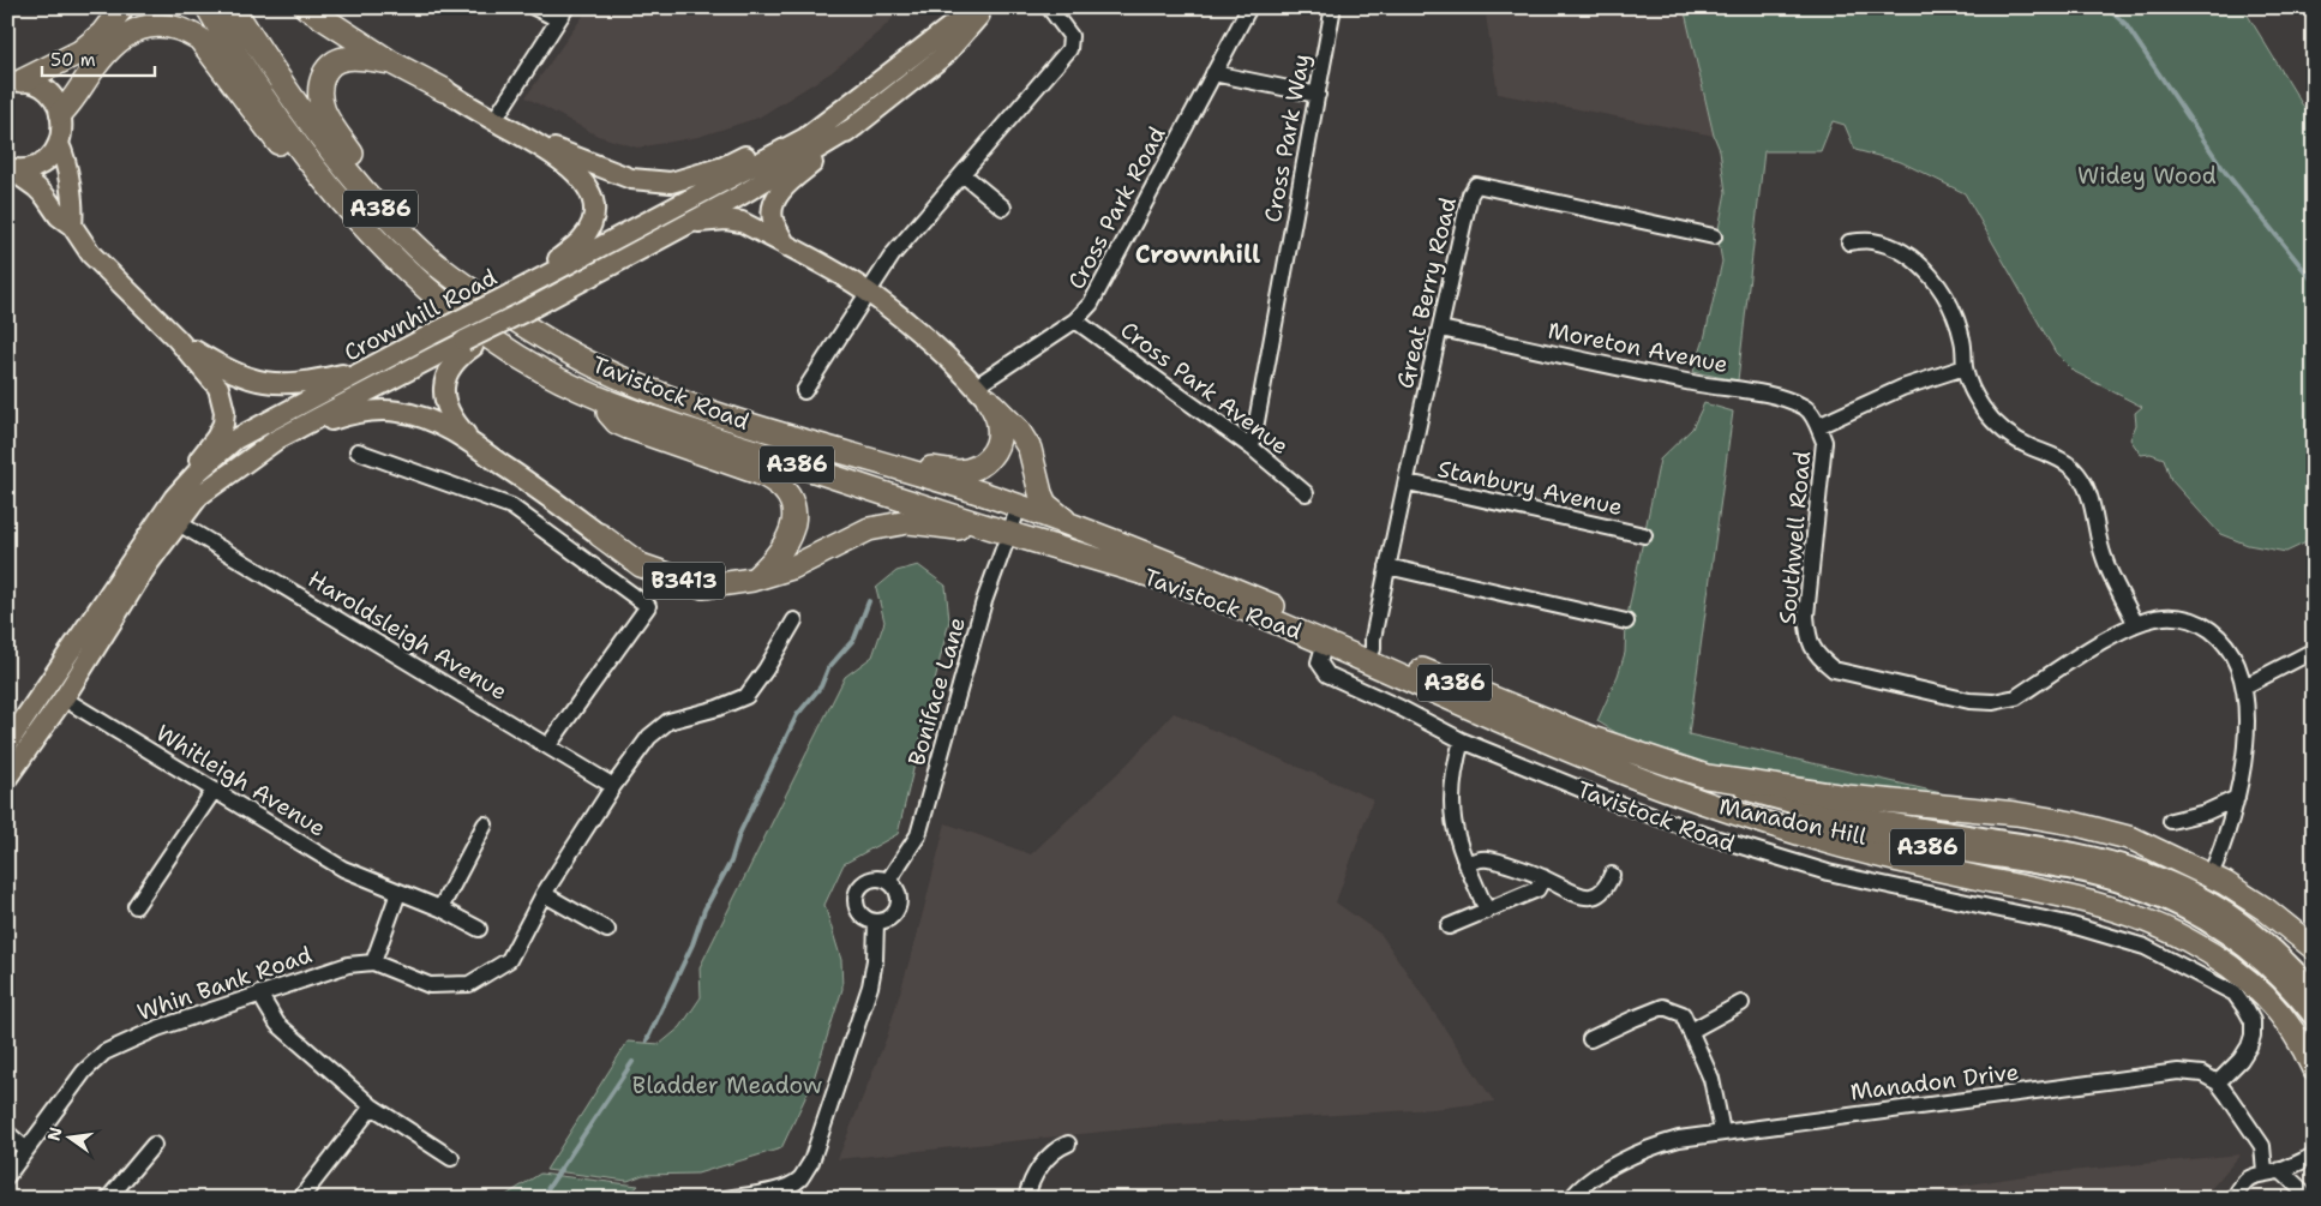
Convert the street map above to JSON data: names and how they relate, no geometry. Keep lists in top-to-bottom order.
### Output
{
  "streets": {
    "highway": [
      "A386",
      "Tavistock Road",
      "B3413",
      "Manadon Hill"
    ],
    "main road": ["Crownhill Road"],
    "street": [
      "Cross Park Way",
      "Cross Park Road",
      "Great Berry Road",
      "Moreton Avenue",
      "Cross Park Avenue",
      "Stanbury Avenue",
      "Southwell Road",
      "Haroldsleigh Avenue",
      "Boniface Lane",
      "Whitleigh Avenue",
      "Whin Bank Road",
      "Manadon Drive"
    ]
  },
  "crossings": [
    ["Cross Park Way", "Cross Park Avenue"],
    ["Cross Park Road", "Cross Park Avenue"],
    ["Great Berry Road", "Moreton Avenue"],
    ["Great Berry Road", "Stanbury Avenue"],
    ["Great Berry Road", "Manadon Hill"],
    ["Crownhill Road", "B3413"],
    ["Crownhill Road", "Haroldsleigh Avenue"],
    ["Crownhill Road", "Whitleigh Avenue"],
    ["Moreton Avenue", "Southwell Road"],
    ["Tavistock Road", "Boniface Lane"],
    ["Tavistock Road", "Manadon Hill"],
    ["Tavistock Road", "Manadon Drive"]
  ],
  "districts": ["Crownhill"],
  "parks": ["Widey Wood", "Bladder Meadow"],
  "scale_bar": "50 m",
  "north": "left"
}
